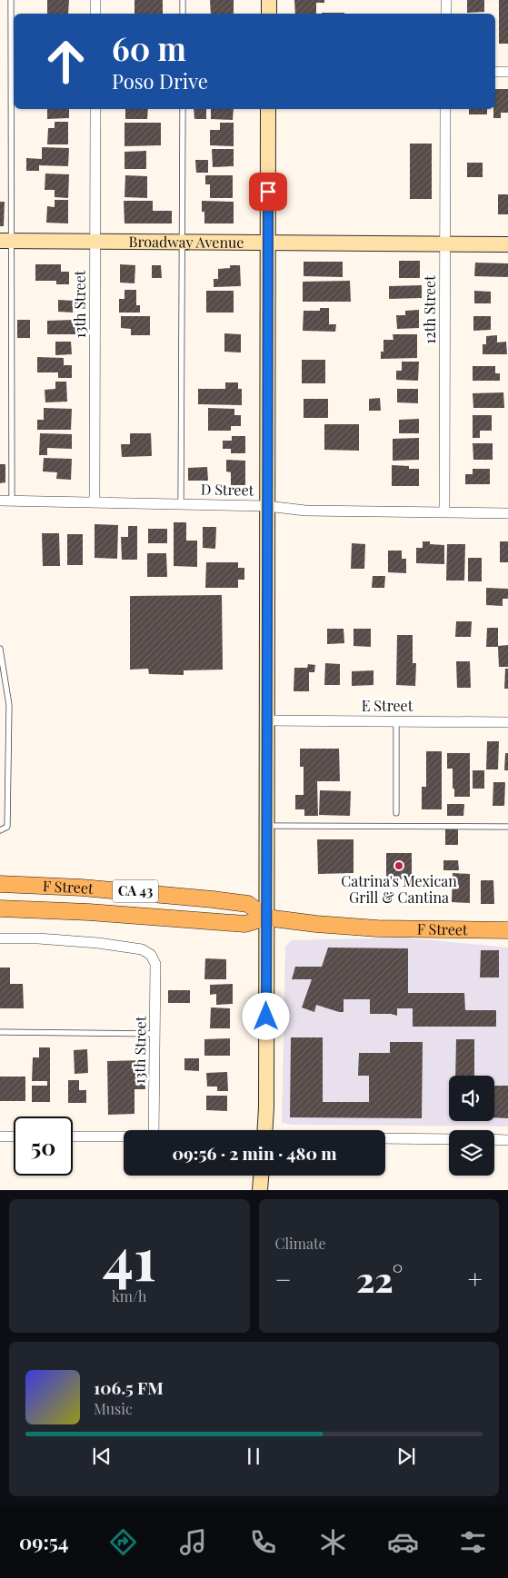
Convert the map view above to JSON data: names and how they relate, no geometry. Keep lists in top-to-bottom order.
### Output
{
  "streets": {
    "main road": ["Broadway Avenue", "F Street", "CA 43"],
    "street": [
      "13th Street",
      "12th Street",
      "D Street",
      "E Street"
    ]
  },
  "crossings": [
    ["Broadway Avenue", "13th Street"],
    ["Broadway Avenue", "12th Street"],
    ["13th Street", "D Street"],
    ["12th Street", "D Street"]
  ],
  "places": ["Catrina's Mexican Grill & Cantina"],
  "page": {
    "turn": ["60 m", "Poso Drive"],
    "limit": "50",
    "trip": "09:56 · 2 min · 480 m",
    "tile": [
      ["41", "km/h"],
      "Climate"
    ],
    "heat": ["−", "22°", "+"],
    "song": ["106.5 FM", "Music"],
    "tabs": "09:54"
  }
}
